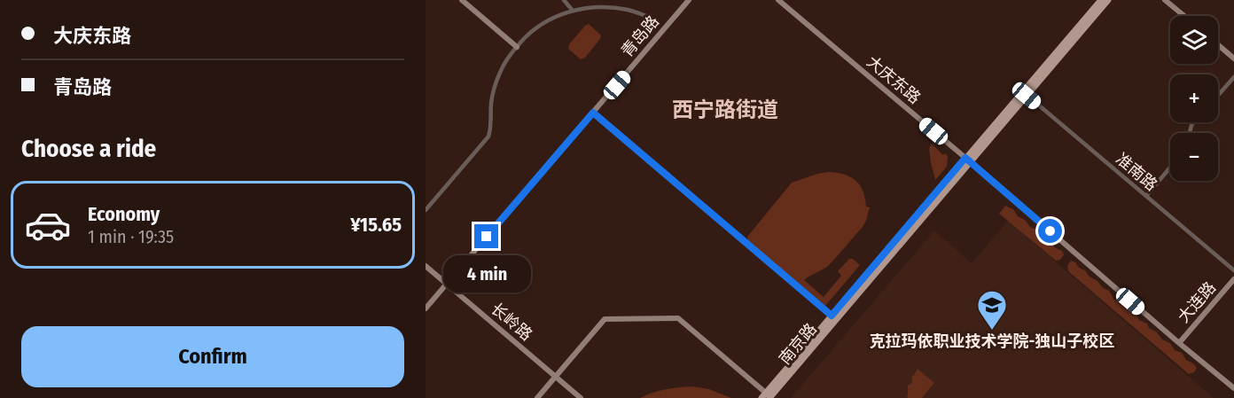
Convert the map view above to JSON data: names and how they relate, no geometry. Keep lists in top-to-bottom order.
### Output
{
  "streets": {
    "main road": ["南京路"],
    "street": [
      "青岛路",
      "大庆东路",
      "准南路",
      "大连路",
      "长岭路"
    ]
  },
  "crossings": [
    ["青岛路", "长岭路"],
    ["大庆东路", "大连路"],
    ["大庆东路", "南京路"],
    ["准南路", "南京路"]
  ],
  "districts": ["西宁路街道"],
  "places": {
    "school or university": ["克拉玛依职业技术学院-独山子校区"]
  },
  "page": {
    "banner": ["大庆东路", "青岛路"],
    "map_buttons": ["+", "−"],
    "heading": "Choose a ride",
    "list": [
      {
        "name": "Economy",
        "note": "1 min · 19:35",
        "value": "¥15.65"
      }
    ],
    "bubble": "4 min",
    "buttons": "Confirm"
  }
}
